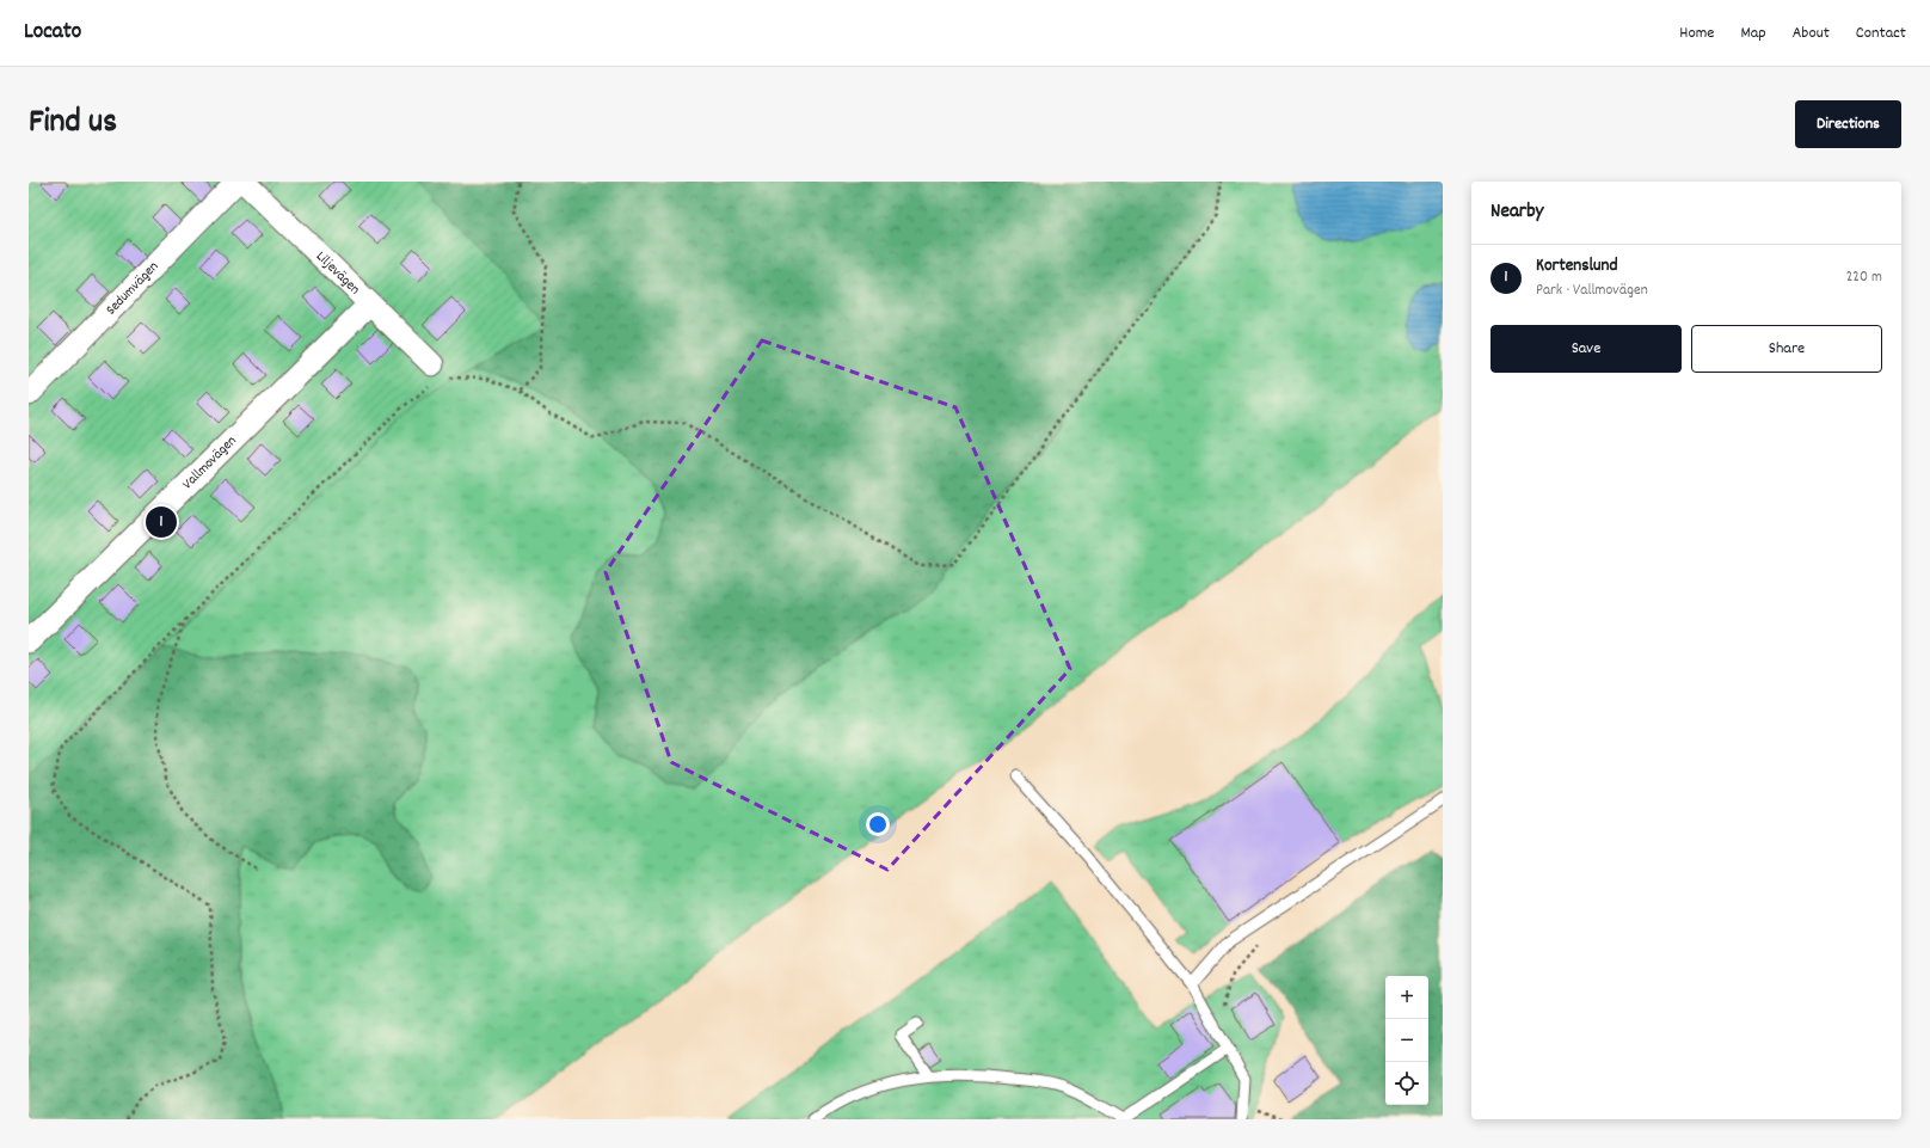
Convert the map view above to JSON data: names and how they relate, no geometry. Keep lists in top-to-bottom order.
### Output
{
  "streets": {
    "street": ["Liljevägen", "Sedumvägen", "Vallmovägen"]
  },
  "crossings": [
    ["Liljevägen", "Vallmovägen"]
  ],
  "page": {
    "header": "Locato",
    "nav": [
      "Home",
      "Map",
      "About",
      "Contact"
    ],
    "title": "Find us",
    "buttons": [
      "Directions",
      ["Save", "Share"]
    ],
    "heading": "Nearby",
    "list": [
      {
        "mark": "1",
        "name": "Kortenslund",
        "note": "Park · Vallmovägen",
        "value": "220 m"
      }
    ],
    "pins": "1",
    "map_buttons": ["+", "−"]
  }
}
